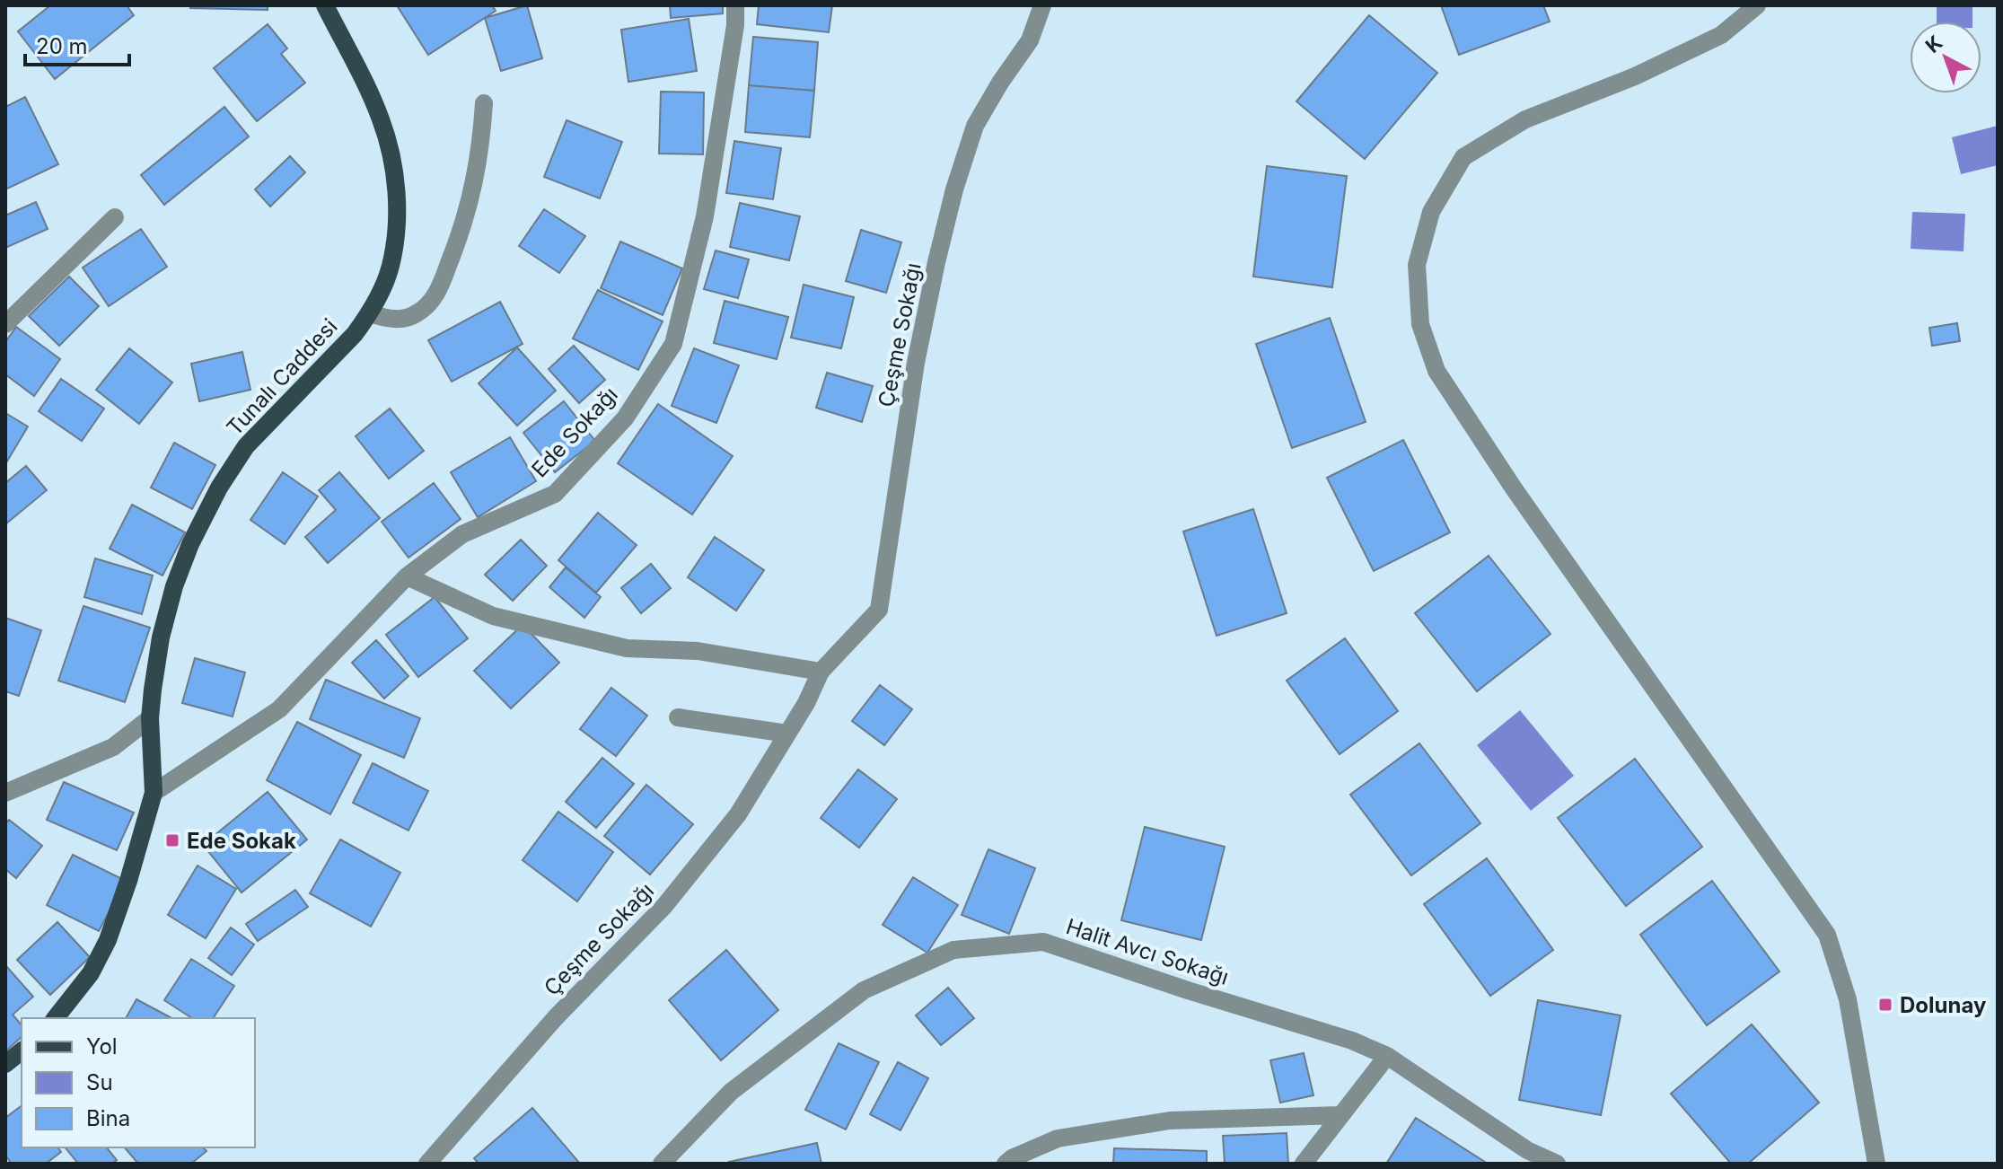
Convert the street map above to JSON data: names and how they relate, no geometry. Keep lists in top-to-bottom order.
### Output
{
  "streets": {
    "main road": ["Tunalı Caddesi"],
    "street": ["Çeşme Sokağı", "Ede Sokağı", "Halit Avcı Sokağı"]
  },
  "crossings": [
    ["Tunalı Caddesi", "Ede Sokağı"]
  ],
  "places": {
    "transit": ["Ede Sokak", "Dolunay"]
  },
  "legend": ["Yol", "Su", "Bina"],
  "scale_bar": "20 m",
  "north": "top left"
}
